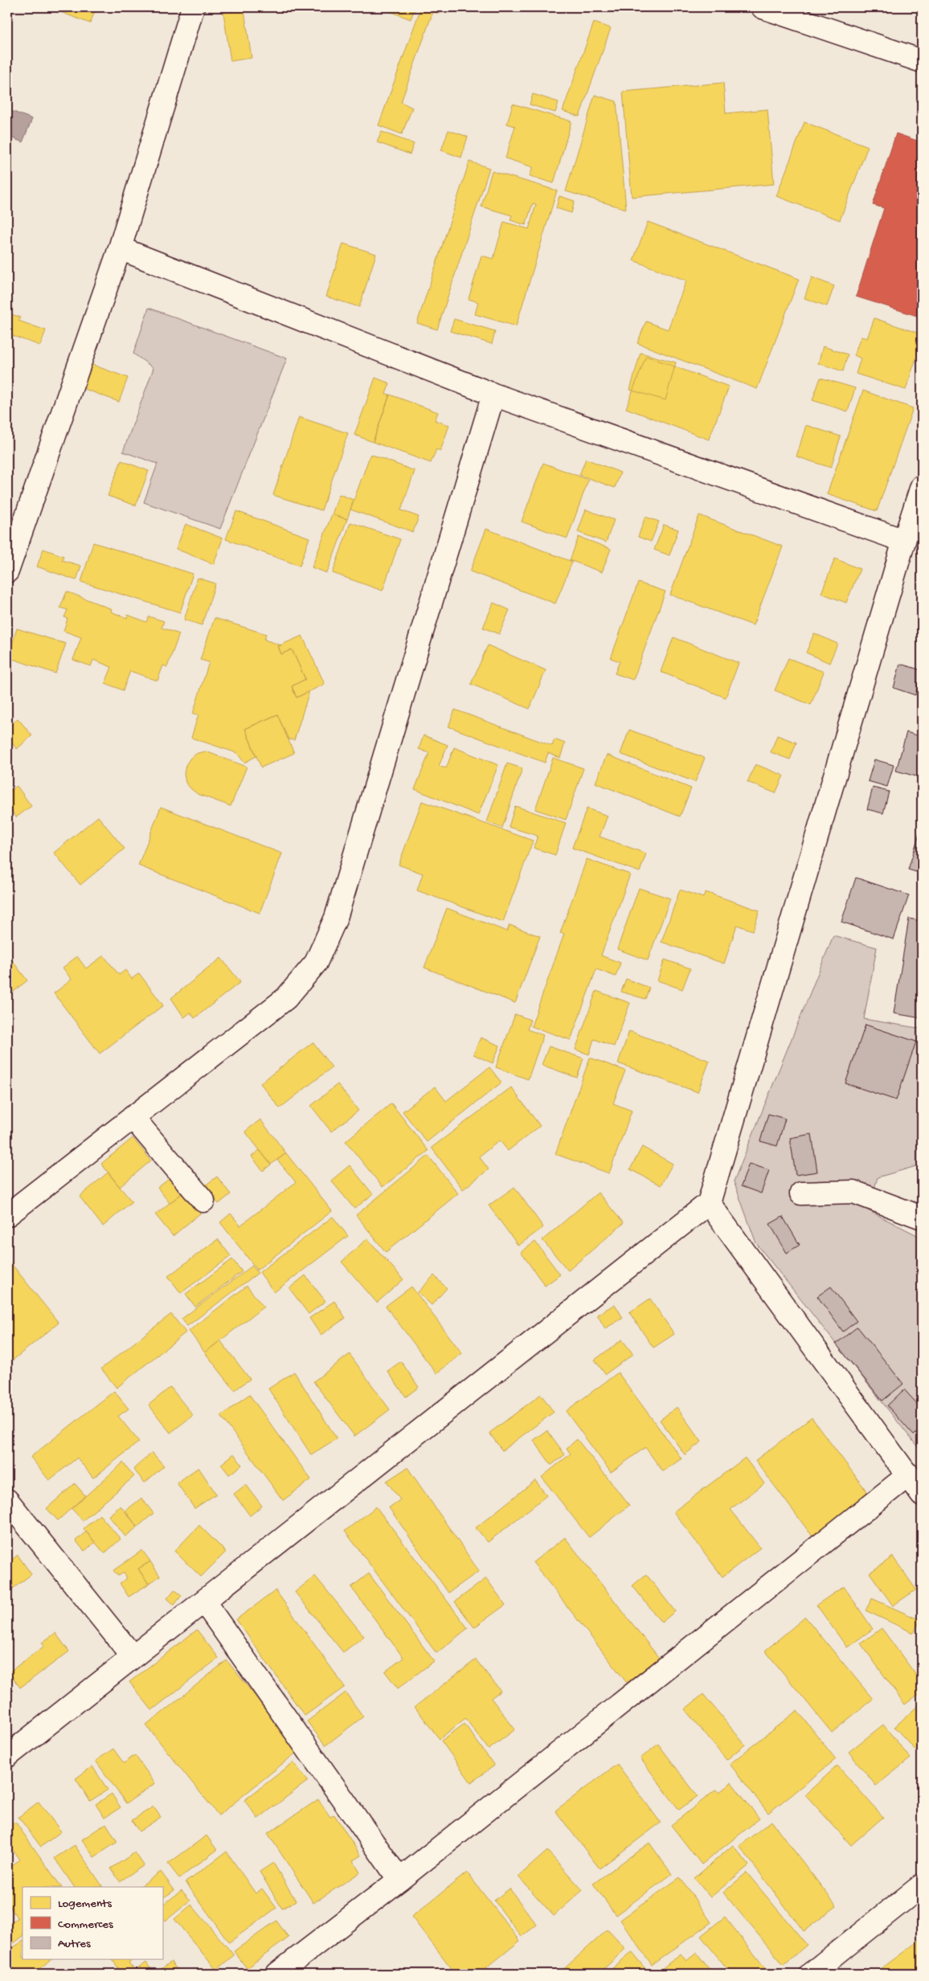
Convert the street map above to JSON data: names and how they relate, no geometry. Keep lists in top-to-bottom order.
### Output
{
  "legend": ["Logements", "Commerces", "Autres"]
}
